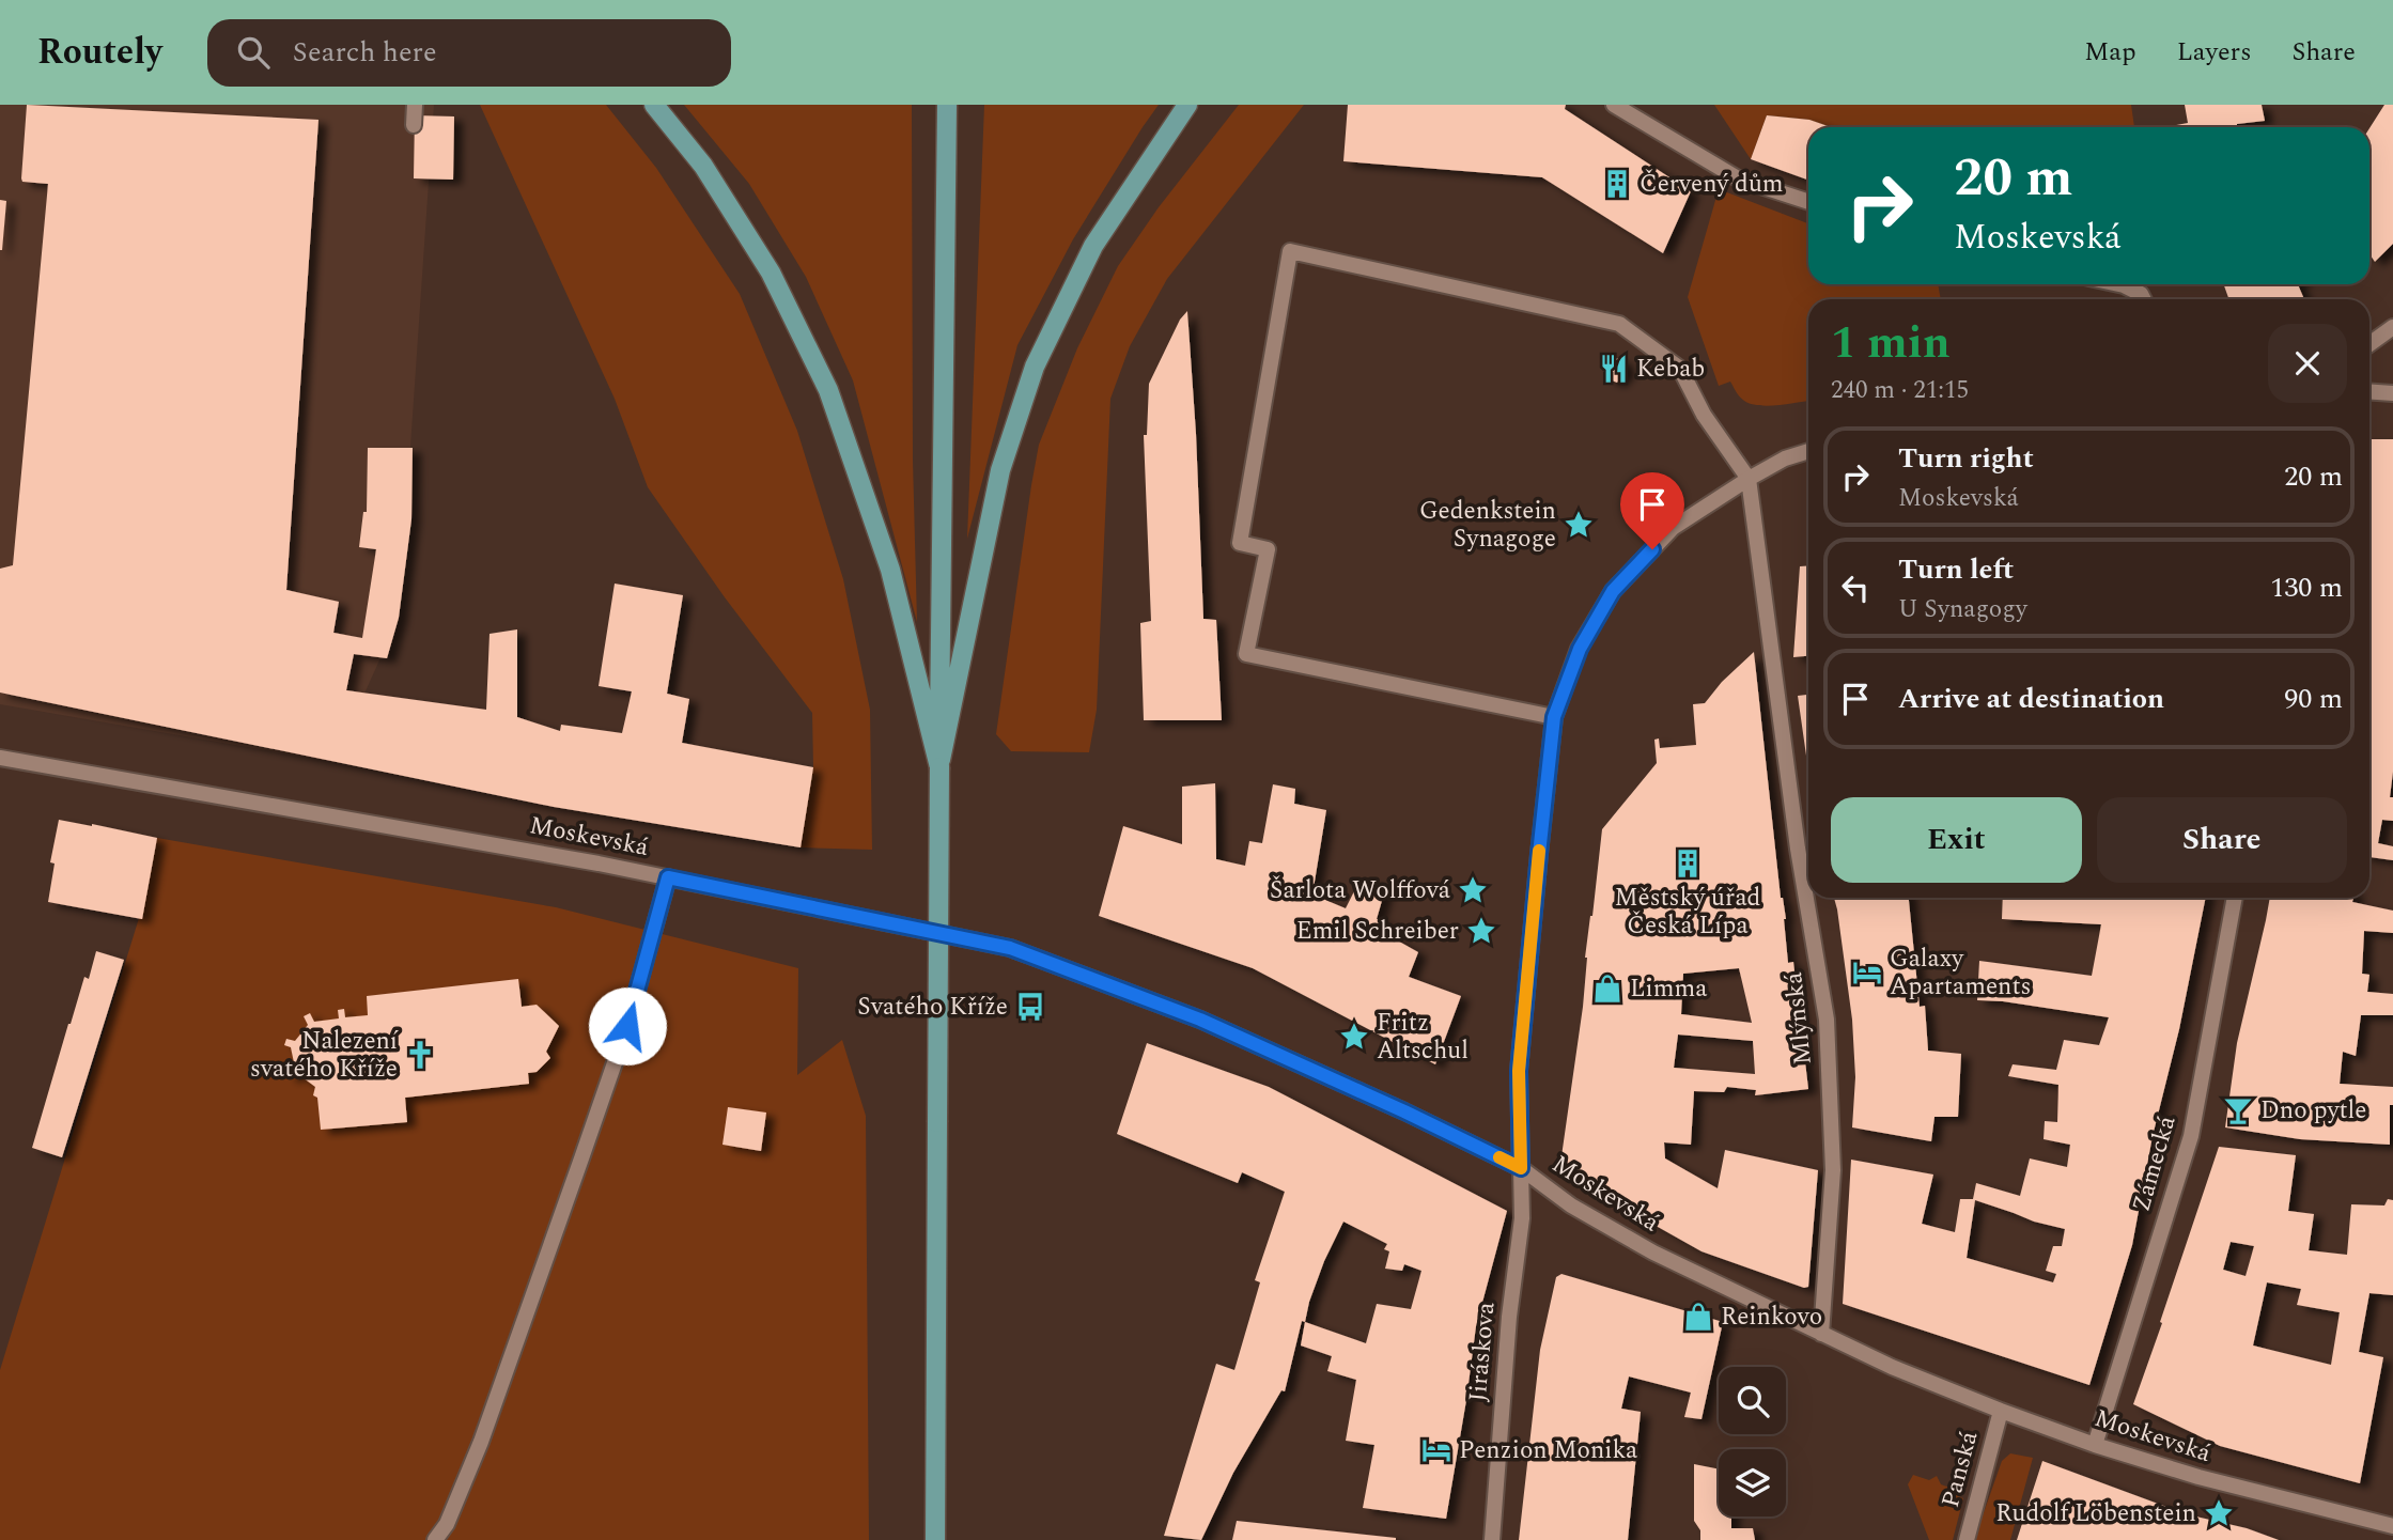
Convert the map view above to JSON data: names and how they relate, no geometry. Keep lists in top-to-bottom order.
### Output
{
  "streets": {
    "street": [
      "Moskevská",
      "Mlýnská",
      "Zámecká",
      "Jiráskova",
      "Panská"
    ]
  },
  "crossings": [
    ["Moskevská", "Mlýnská"],
    ["Moskevská", "Zámecká"],
    ["Moskevská", "Jiráskova"],
    ["Moskevská", "Panská"],
    ["Mlýnská", "Jiráskova"]
  ],
  "places": {
    "building": ["Červený dům", "Městský úřad Česká Lípa"],
    "restaurant": ["Kebab"],
    "place": [
      "Gedenkstein Synagoge",
      "Šarlota Wolffová",
      "Emil Schreiber",
      "Fritz Altschul",
      "Rudolf Löbenstein"
    ],
    "hotel": ["Galaxy Apartaments", "Penzion Monika"],
    "shop": ["Limma", "Reinkovo"],
    "bus stop": ["Svatého Kříže"],
    "church": ["Nalezení svatého Kříže"],
    "bar": ["Dno pytle"]
  },
  "page": {
    "header": "Routely",
    "search": "Search here",
    "nav": ["Map", "Layers", "Share"],
    "turn": ["20 m", "Moskevská"],
    "heading": ["1 min", "240 m · 21:15"],
    "list": [
      {
        "name": "Turn right",
        "note": "Moskevská",
        "value": "20 m"
      },
      {
        "name": "Turn left",
        "note": "U Synagogy",
        "value": "130 m"
      },
      {
        "name": "Arrive at destination",
        "value": "90 m"
      }
    ],
    "buttons": ["Exit", "Share"]
  }
}
